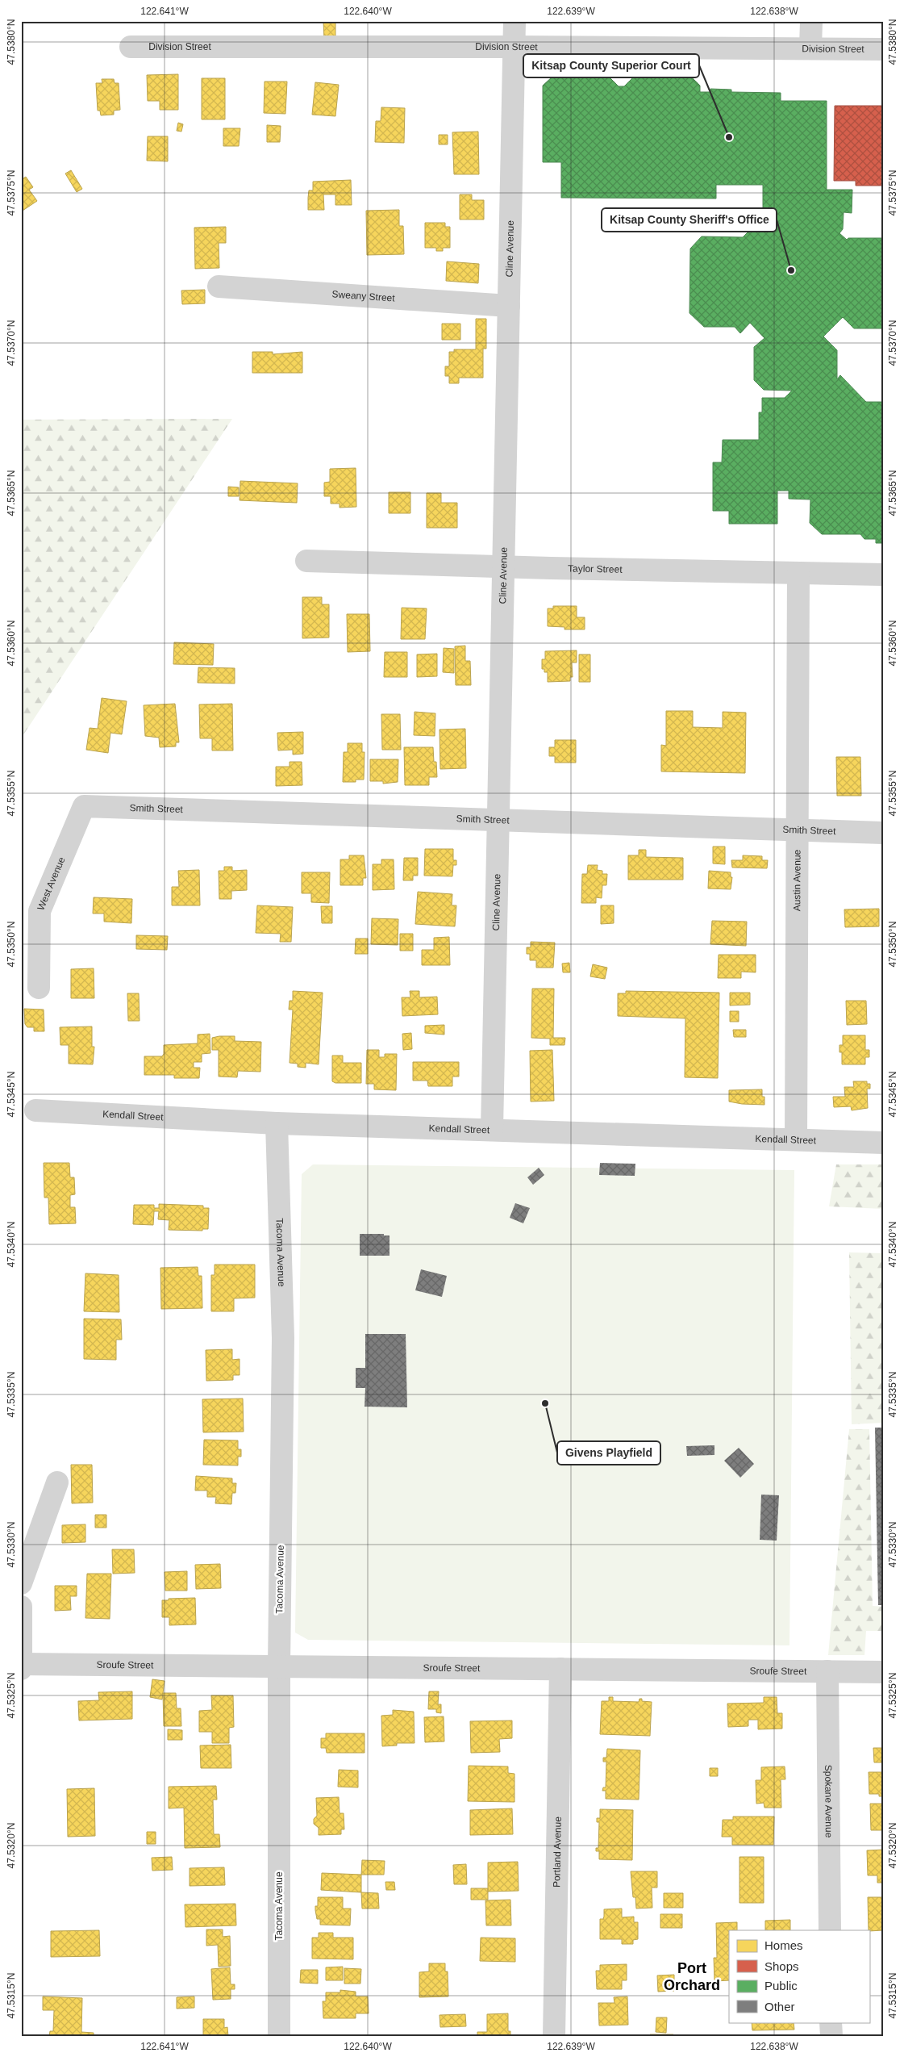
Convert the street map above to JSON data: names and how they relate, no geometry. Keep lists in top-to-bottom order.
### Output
{
  "streets": {
    "street": [
      "Division Street",
      "Cline Avenue",
      "Sweany Street",
      "Taylor Street",
      "Smith Street",
      "Austin Avenue",
      "West Avenue",
      "Kendall Street",
      "Tacoma Avenue",
      "Sroufe Street",
      "Spokane Avenue",
      "Portland Avenue"
    ]
  },
  "crossings": [
    ["Division Street", "Cline Avenue"],
    ["Cline Avenue", "Sweany Street"],
    ["Cline Avenue", "Taylor Street"],
    ["Cline Avenue", "Smith Street"],
    ["Cline Avenue", "Kendall Street"],
    ["Taylor Street", "Austin Avenue"],
    ["Smith Street", "Austin Avenue"],
    ["Smith Street", "West Avenue"],
    ["Austin Avenue", "Kendall Street"],
    ["Kendall Street", "Tacoma Avenue"],
    ["Tacoma Avenue", "Sroufe Street"],
    ["Sroufe Street", "Spokane Avenue"],
    ["Sroufe Street", "Portland Avenue"]
  ],
  "districts": ["Port Orchard"],
  "places": ["Kitsap County Superior Court", "Kitsap County Sheriff's Office", "Givens Playfield"],
  "legend": [
    "Homes",
    "Shops",
    "Public",
    "Other"
  ],
  "coordinates": [
    "122.641°W",
    "122.640°W",
    "122.639°W",
    "122.638°W",
    "47.5380°N",
    "47.5375°N",
    "47.5370°N",
    "47.5365°N",
    "47.5360°N",
    "47.5355°N",
    "47.5350°N",
    "47.5345°N",
    "47.5340°N",
    "47.5335°N",
    "47.5330°N",
    "47.5325°N",
    "47.5320°N",
    "47.5315°N"
  ]
}
